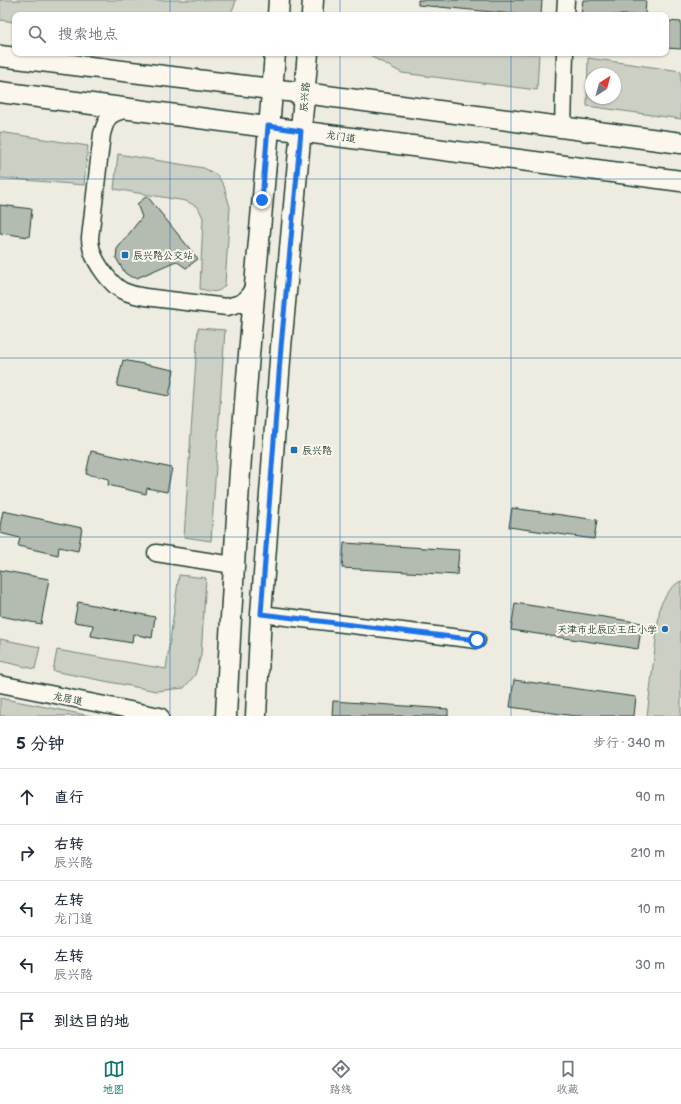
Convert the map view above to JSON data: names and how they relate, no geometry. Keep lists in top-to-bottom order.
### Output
{
  "streets": {
    "main road": ["辰兴路", "龙门道"],
    "street": ["龙居道"]
  },
  "crossings": [
    ["辰兴路", "龙门道"]
  ],
  "places": {
    "transit": ["辰兴路公交站", "辰兴路"],
    "other": ["天津市北辰区王庄小学"]
  },
  "north": "top right",
  "page": {
    "search": "搜索地点",
    "heading": ["5 分钟", "步行 · 340 m"],
    "list": [
      ["直行", "90 m"],
      ["右转", "辰兴路", "210 m"],
      ["左转", "龙门道", "10 m"],
      ["左转", "辰兴路", "30 m"],
      "到达目的地"
    ],
    "nav": ["地图", "路线", "收藏"]
  }
}
